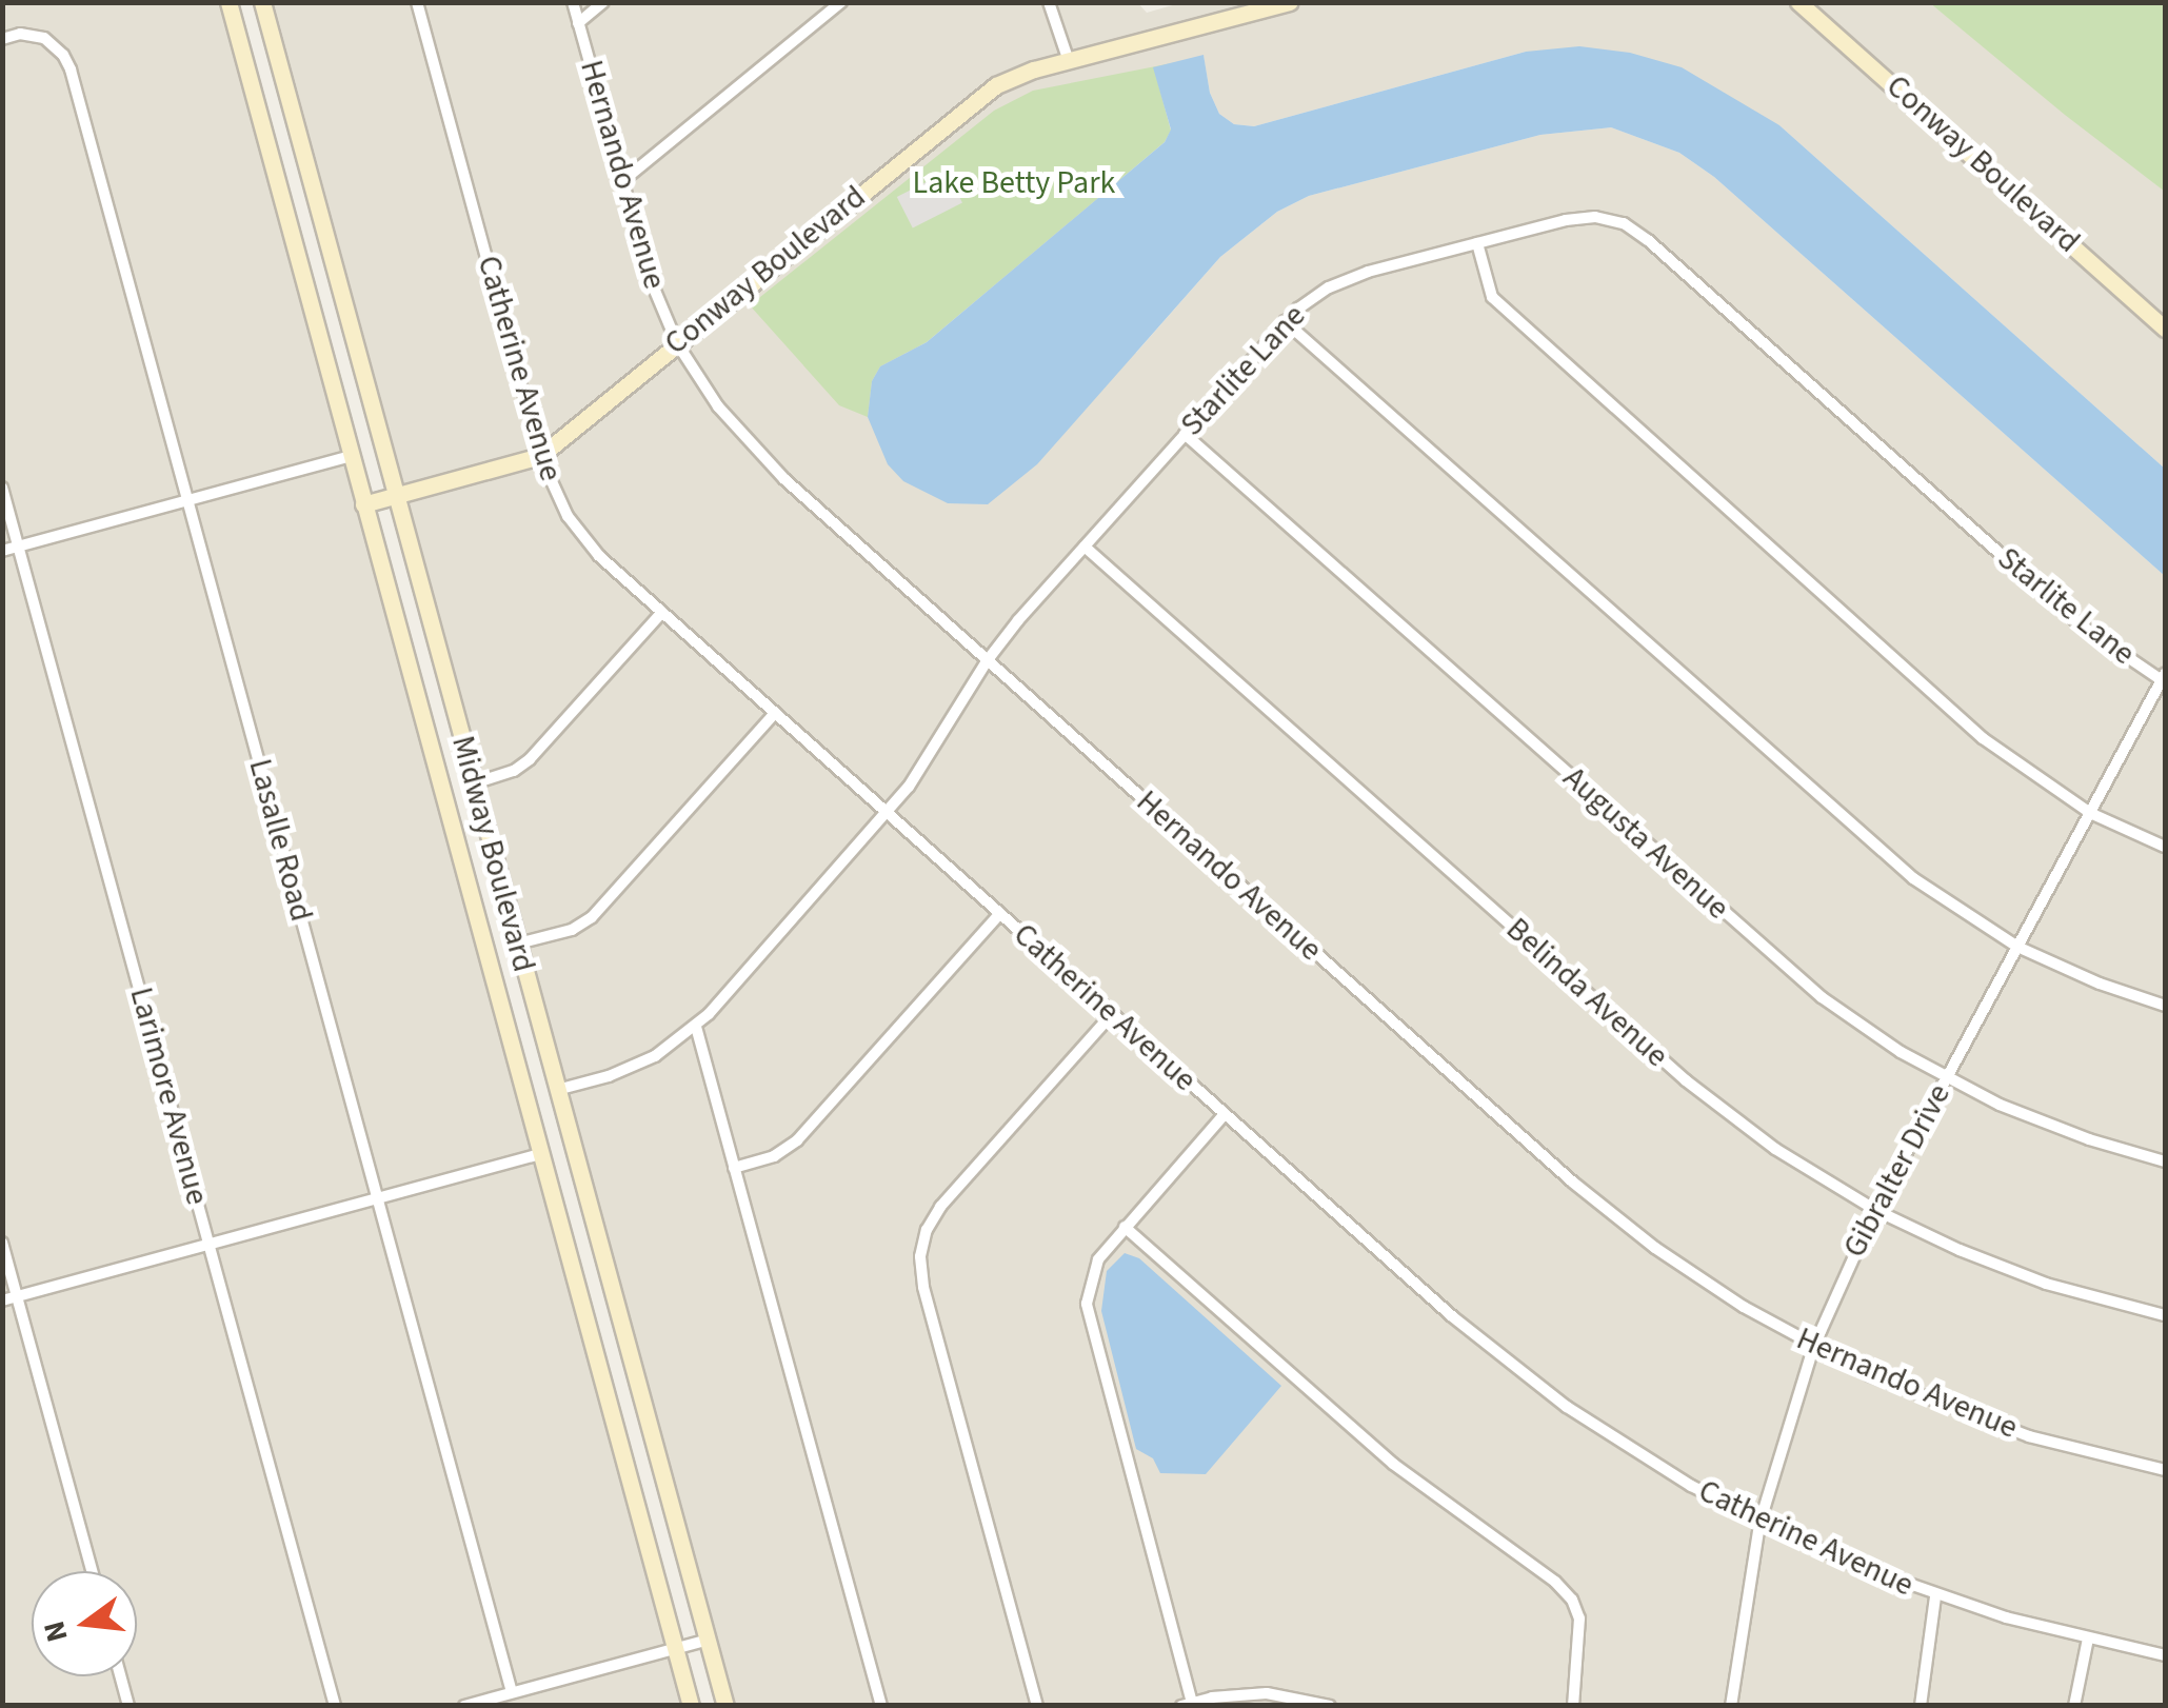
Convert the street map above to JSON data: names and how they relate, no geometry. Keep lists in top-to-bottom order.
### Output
{
  "streets": {
    "street": [
      "Conway Boulevard",
      "Hernando Avenue",
      "Catherine Avenue",
      "Starlite Lane",
      "Lasalle Road",
      "Augusta Avenue",
      "Midway Boulevard",
      "Belinda Avenue",
      "Larimore Avenue",
      "Gibralter Drive"
    ]
  },
  "crossings": [
    ["Conway Boulevard", "Hernando Avenue"],
    ["Conway Boulevard", "Catherine Avenue"],
    ["Conway Boulevard", "Midway Boulevard"],
    ["Hernando Avenue", "Starlite Lane"],
    ["Hernando Avenue", "Gibralter Drive"],
    ["Catherine Avenue", "Starlite Lane"],
    ["Catherine Avenue", "Gibralter Drive"],
    ["Starlite Lane", "Augusta Avenue"],
    ["Starlite Lane", "Midway Boulevard"],
    ["Starlite Lane", "Belinda Avenue"],
    ["Starlite Lane", "Gibralter Drive"],
    ["Augusta Avenue", "Gibralter Drive"],
    ["Belinda Avenue", "Gibralter Drive"]
  ],
  "parks": ["Lake Betty Park"],
  "north": "left"
}
